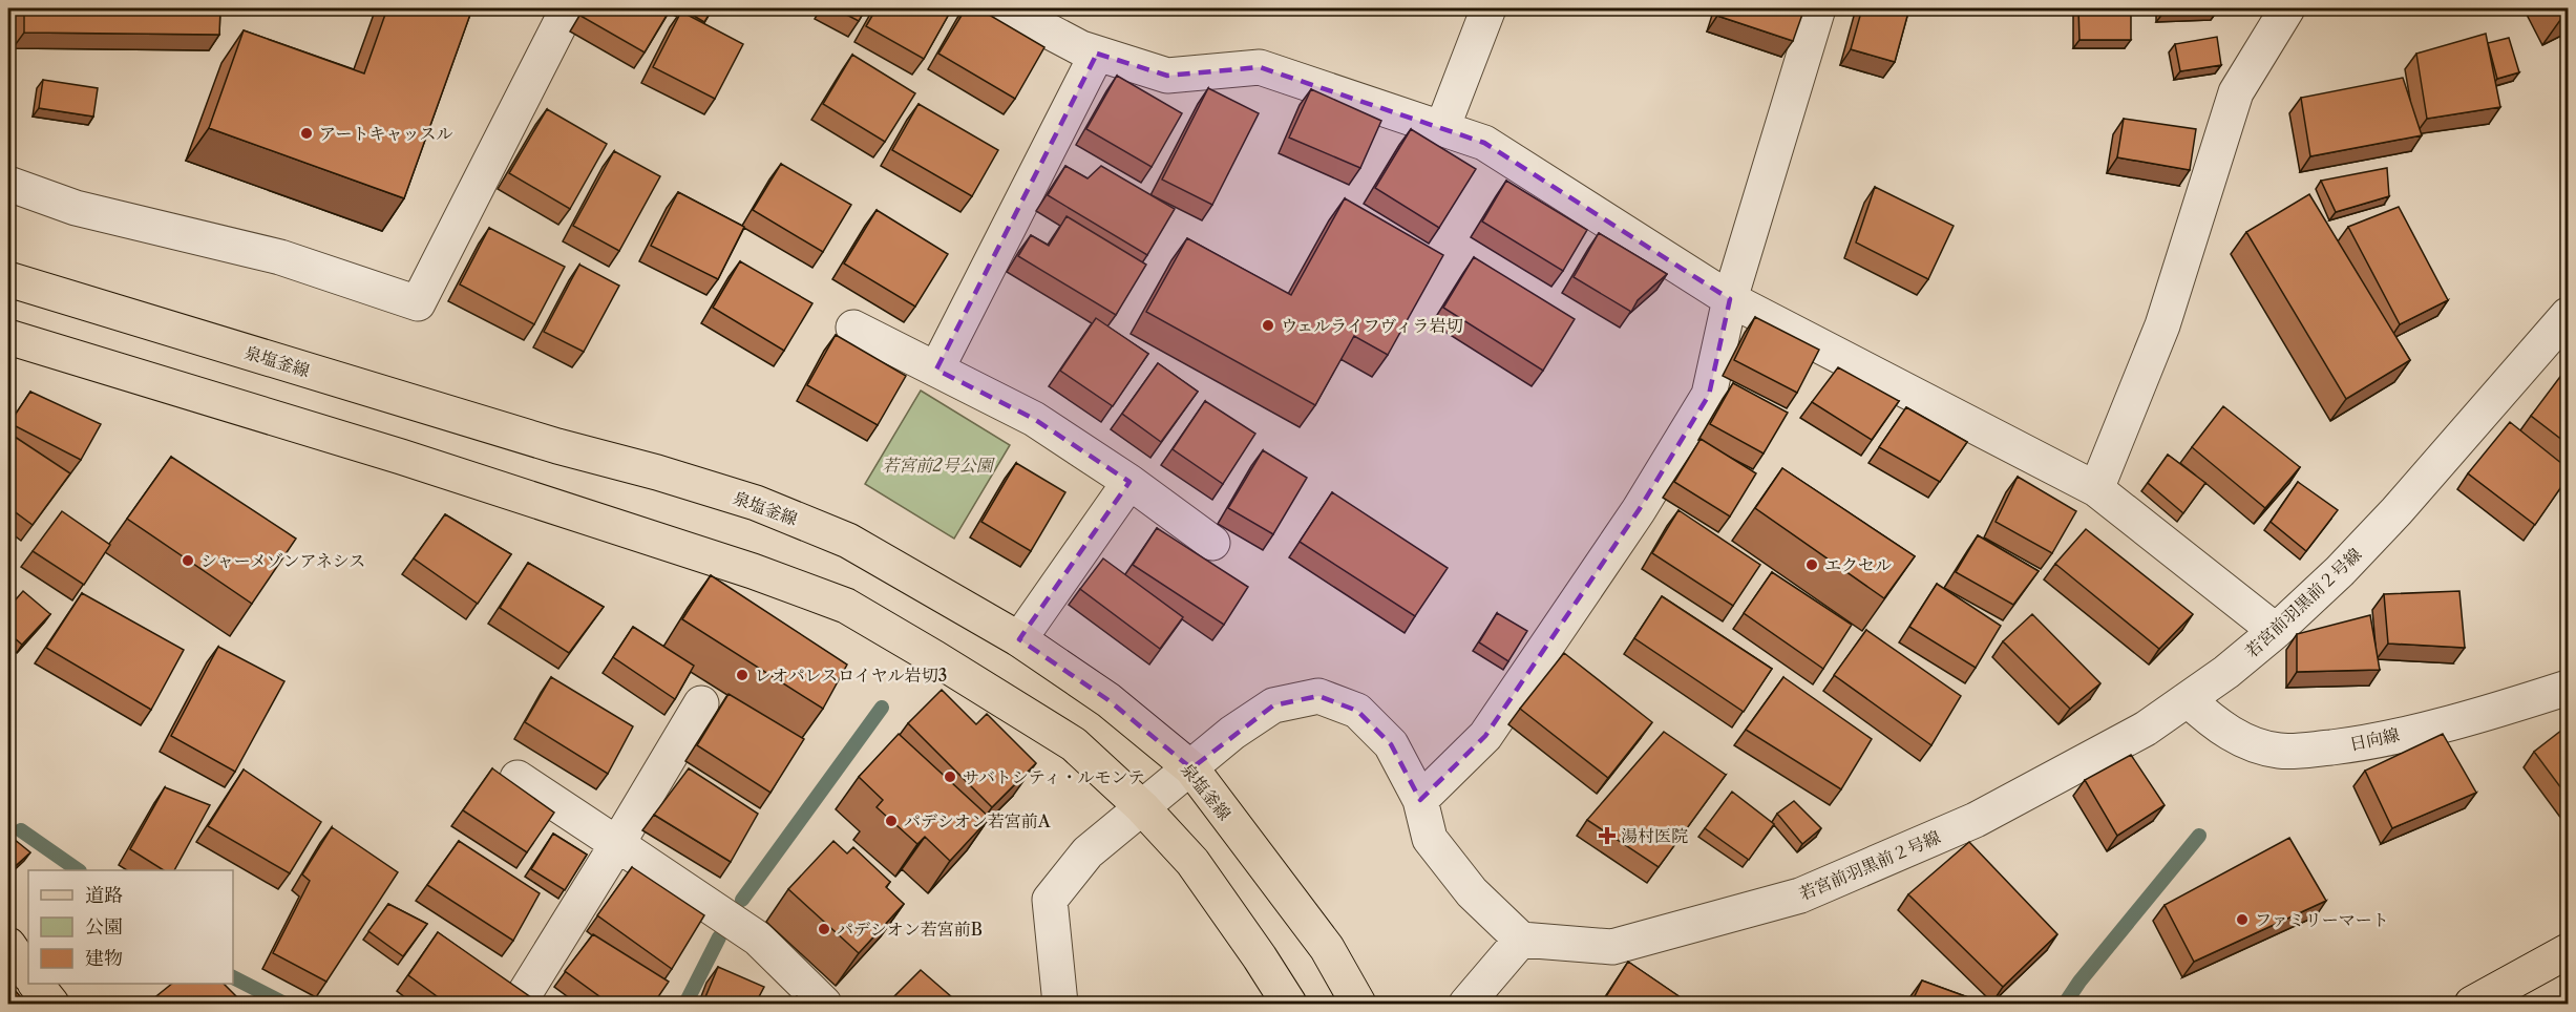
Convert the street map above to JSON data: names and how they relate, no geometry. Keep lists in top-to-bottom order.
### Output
{
  "streets": {
    "main road": ["泉塩釜線"],
    "street": ["若宮前羽黒前２号線", "日向線"]
  },
  "crossings": [
    ["若宮前羽黒前２号線", "日向線"]
  ],
  "parks": ["若宮前2号公園"],
  "places": {
    "other": [
      "アートキャッスル",
      "ウェルライフヴィラ岩切",
      "シャーメゾンアネシス",
      "エクセル",
      "レオパレスロイヤル岩切3",
      "サバトシティ・ルモンテ",
      "パデシオン若宮前A",
      "ファミリーマート",
      "パデシオン若宮前B"
    ],
    "health": ["湯村医院"]
  },
  "legend": ["道路", "公園", "建物"]
}
